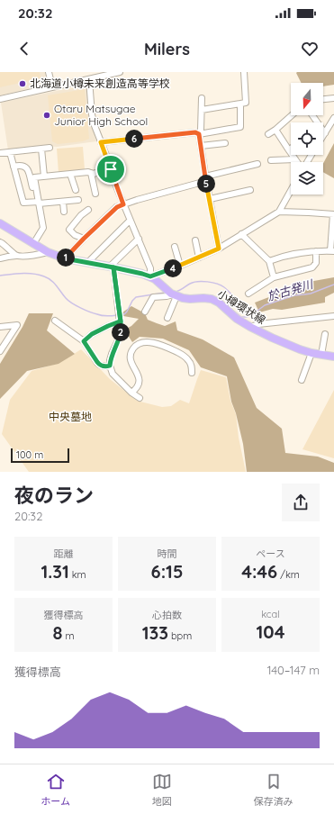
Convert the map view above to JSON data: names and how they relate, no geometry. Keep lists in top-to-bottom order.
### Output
{
  "streets": {
    "main road": ["小樽環状線"]
  },
  "water": ["於古発川"],
  "parks": ["中央墓地"],
  "places": ["北海道小樽未来創造高等学校", "Otaru Matsugae Junior High School"],
  "scale_bar": "100 m",
  "north": "bottom",
  "page": {
    "status": "20:32",
    "header": "Milers",
    "pins": [
      "6",
      "5",
      "1",
      "4",
      "2"
    ],
    "scale": "100 m",
    "heading": ["夜のラン", "20:32"],
    "stats": [
      ["距離", "1.31 km"],
      ["時間", "6:15"],
      ["ペース", "4:46 /km"],
      ["獲得標高", "8 m"],
      ["心拍数", "133 bpm"],
      ["kcal", "104"]
    ],
    "chart": ["獲得標高", "140–147 m"],
    "tabs": ["ホーム", "地図", "保存済み"]
  }
}
